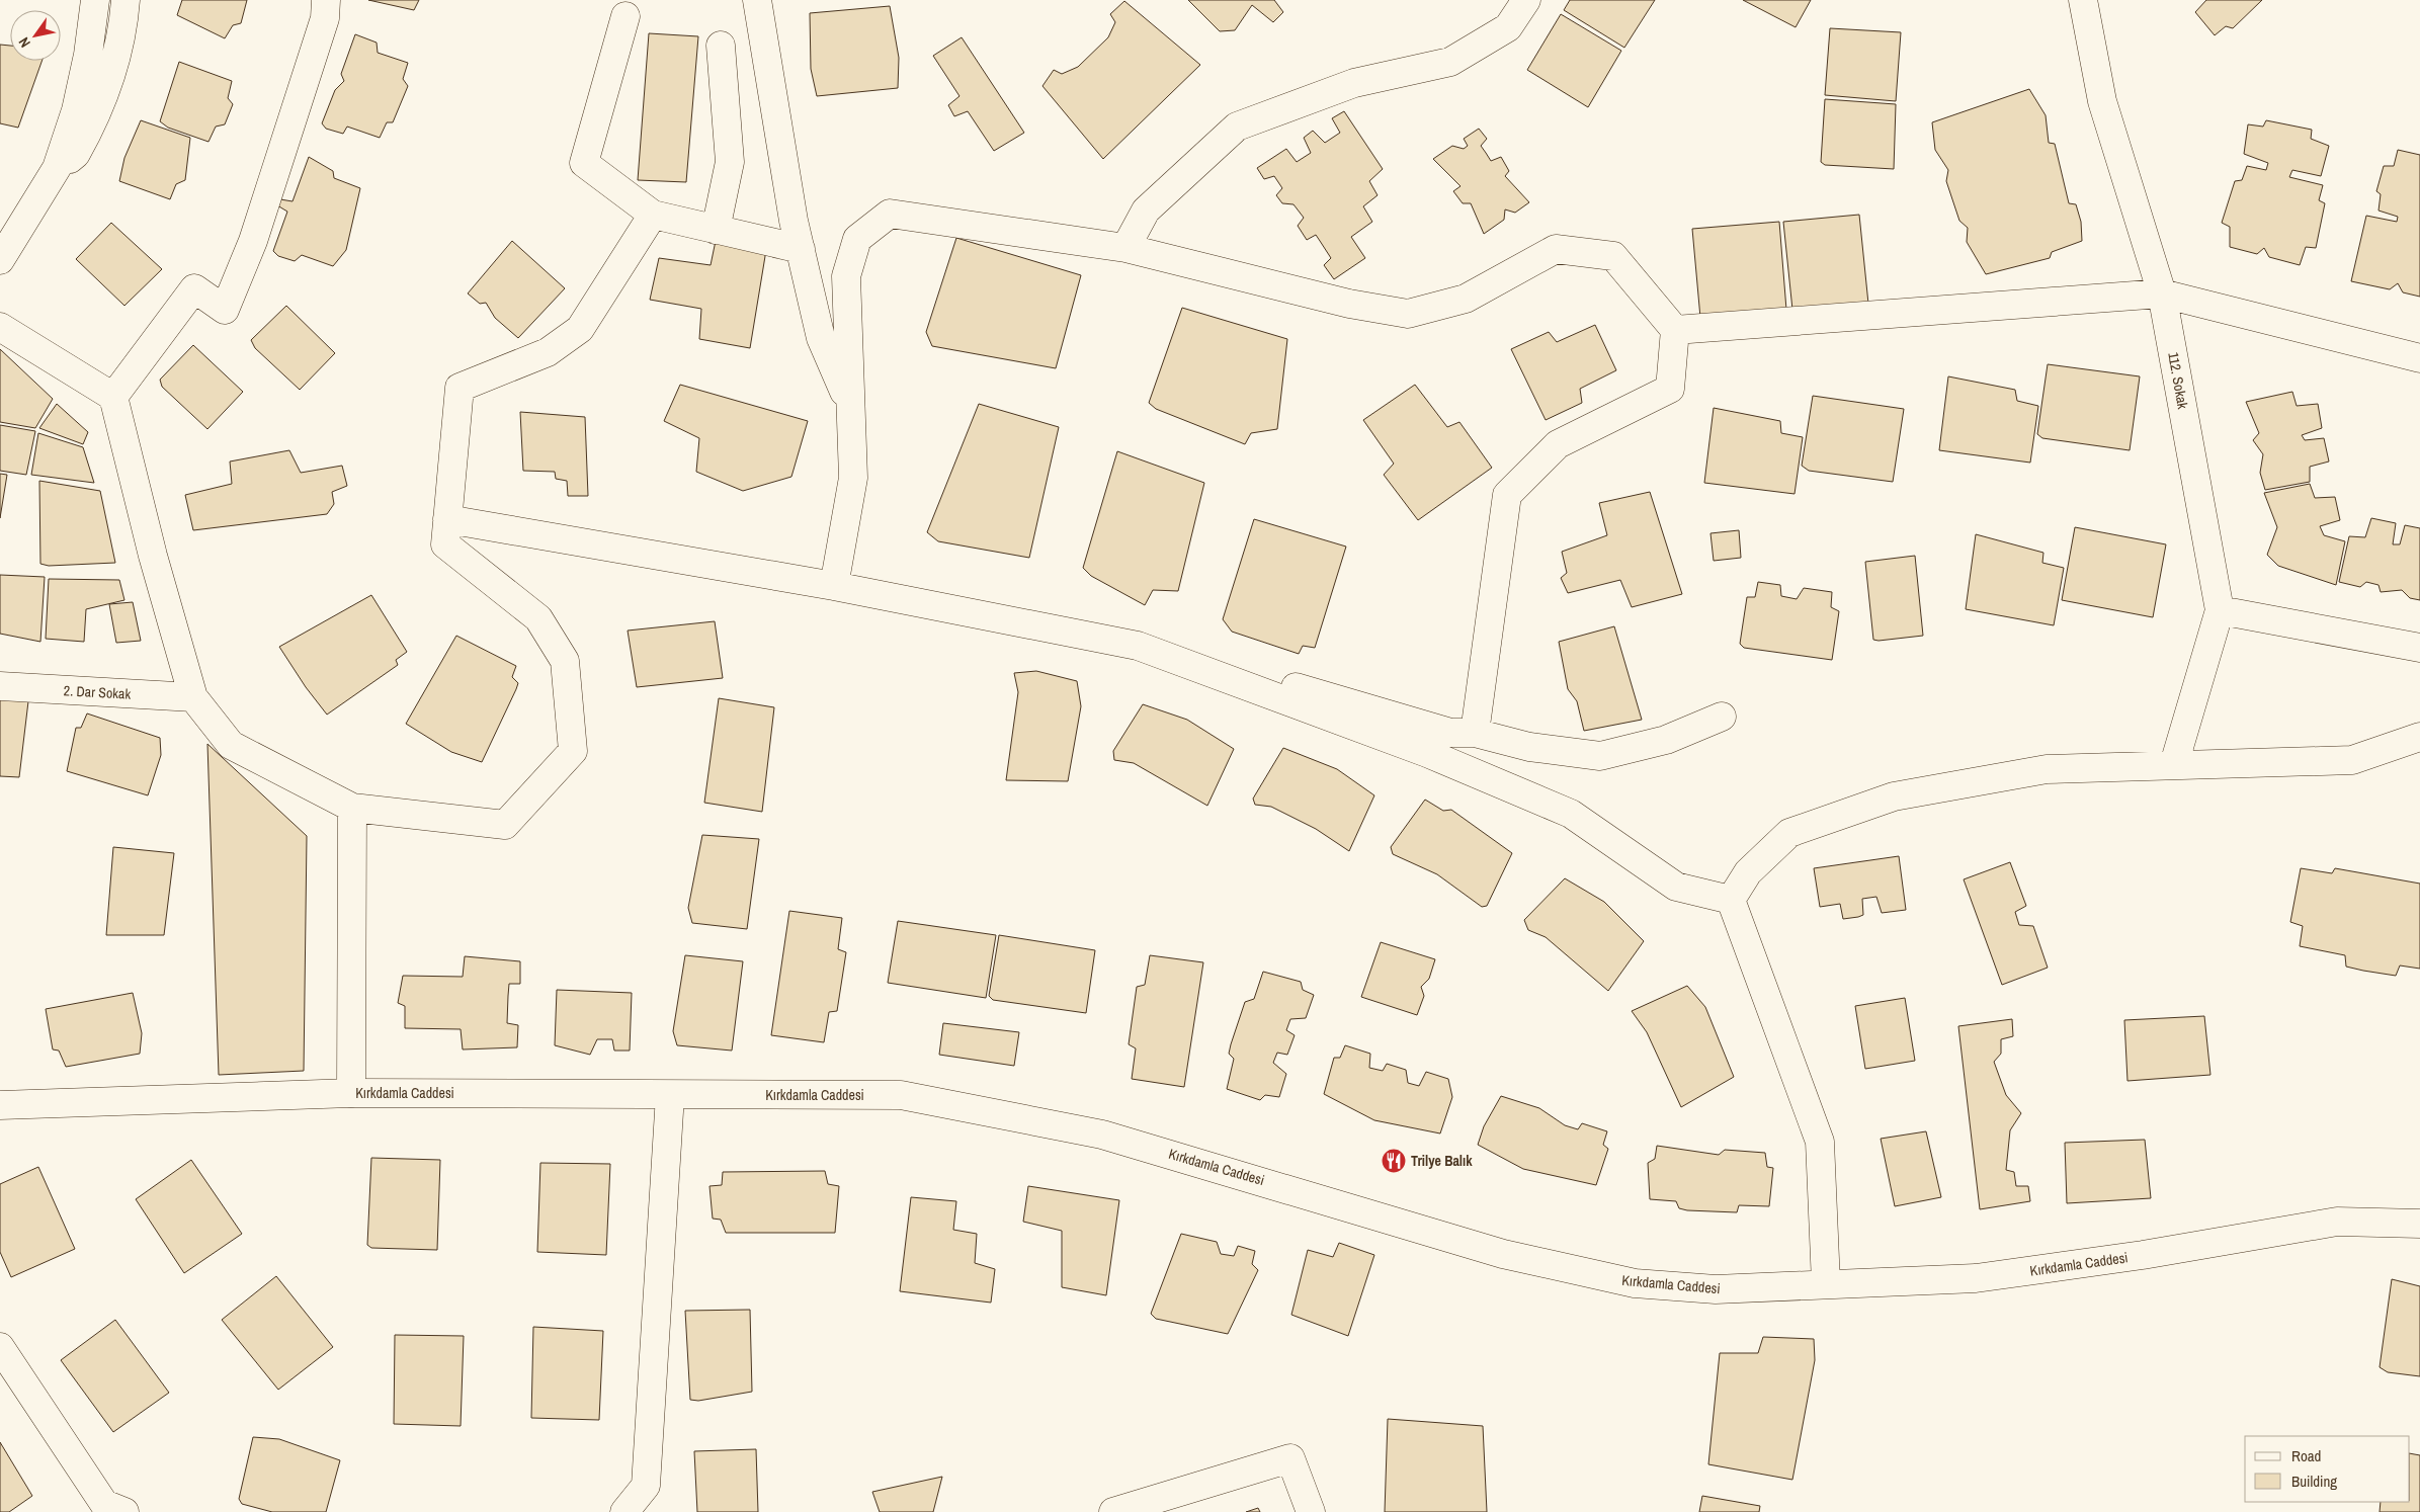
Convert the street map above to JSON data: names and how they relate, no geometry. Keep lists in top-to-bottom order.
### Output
{
  "streets": {
    "street": ["112. Sokak", "2. Dar Sokak", "Kırkdamla Caddesi"]
  },
  "places": {
    "restaurant": ["Trilye Balık"]
  },
  "legend": ["Road", "Building"],
  "north": "bottom left"
}
